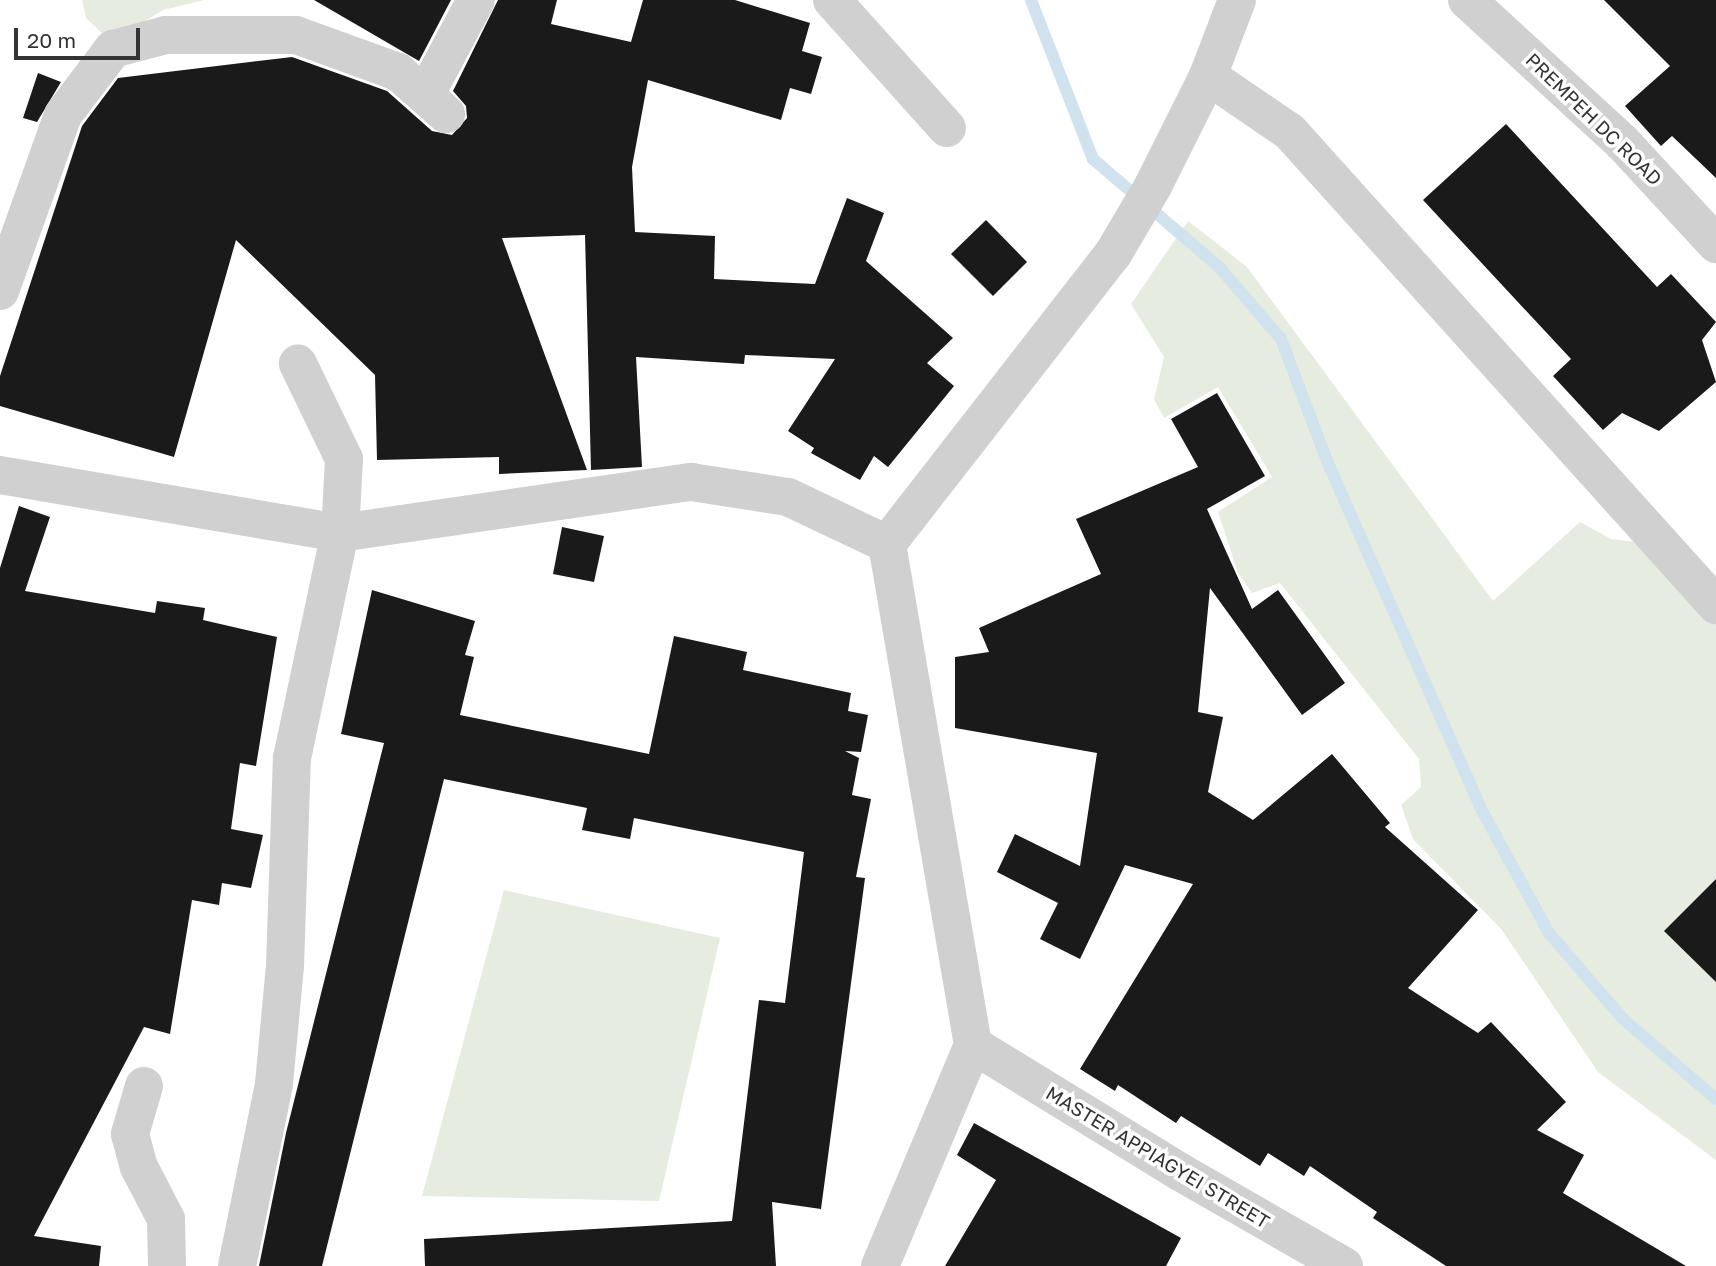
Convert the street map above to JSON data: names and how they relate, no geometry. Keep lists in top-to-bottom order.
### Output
{
  "streets": {
    "street": ["PREMPEH DC ROAD", "MASTER APPIAGYEI STREET"]
  },
  "scale_bar": "20 m"
}
